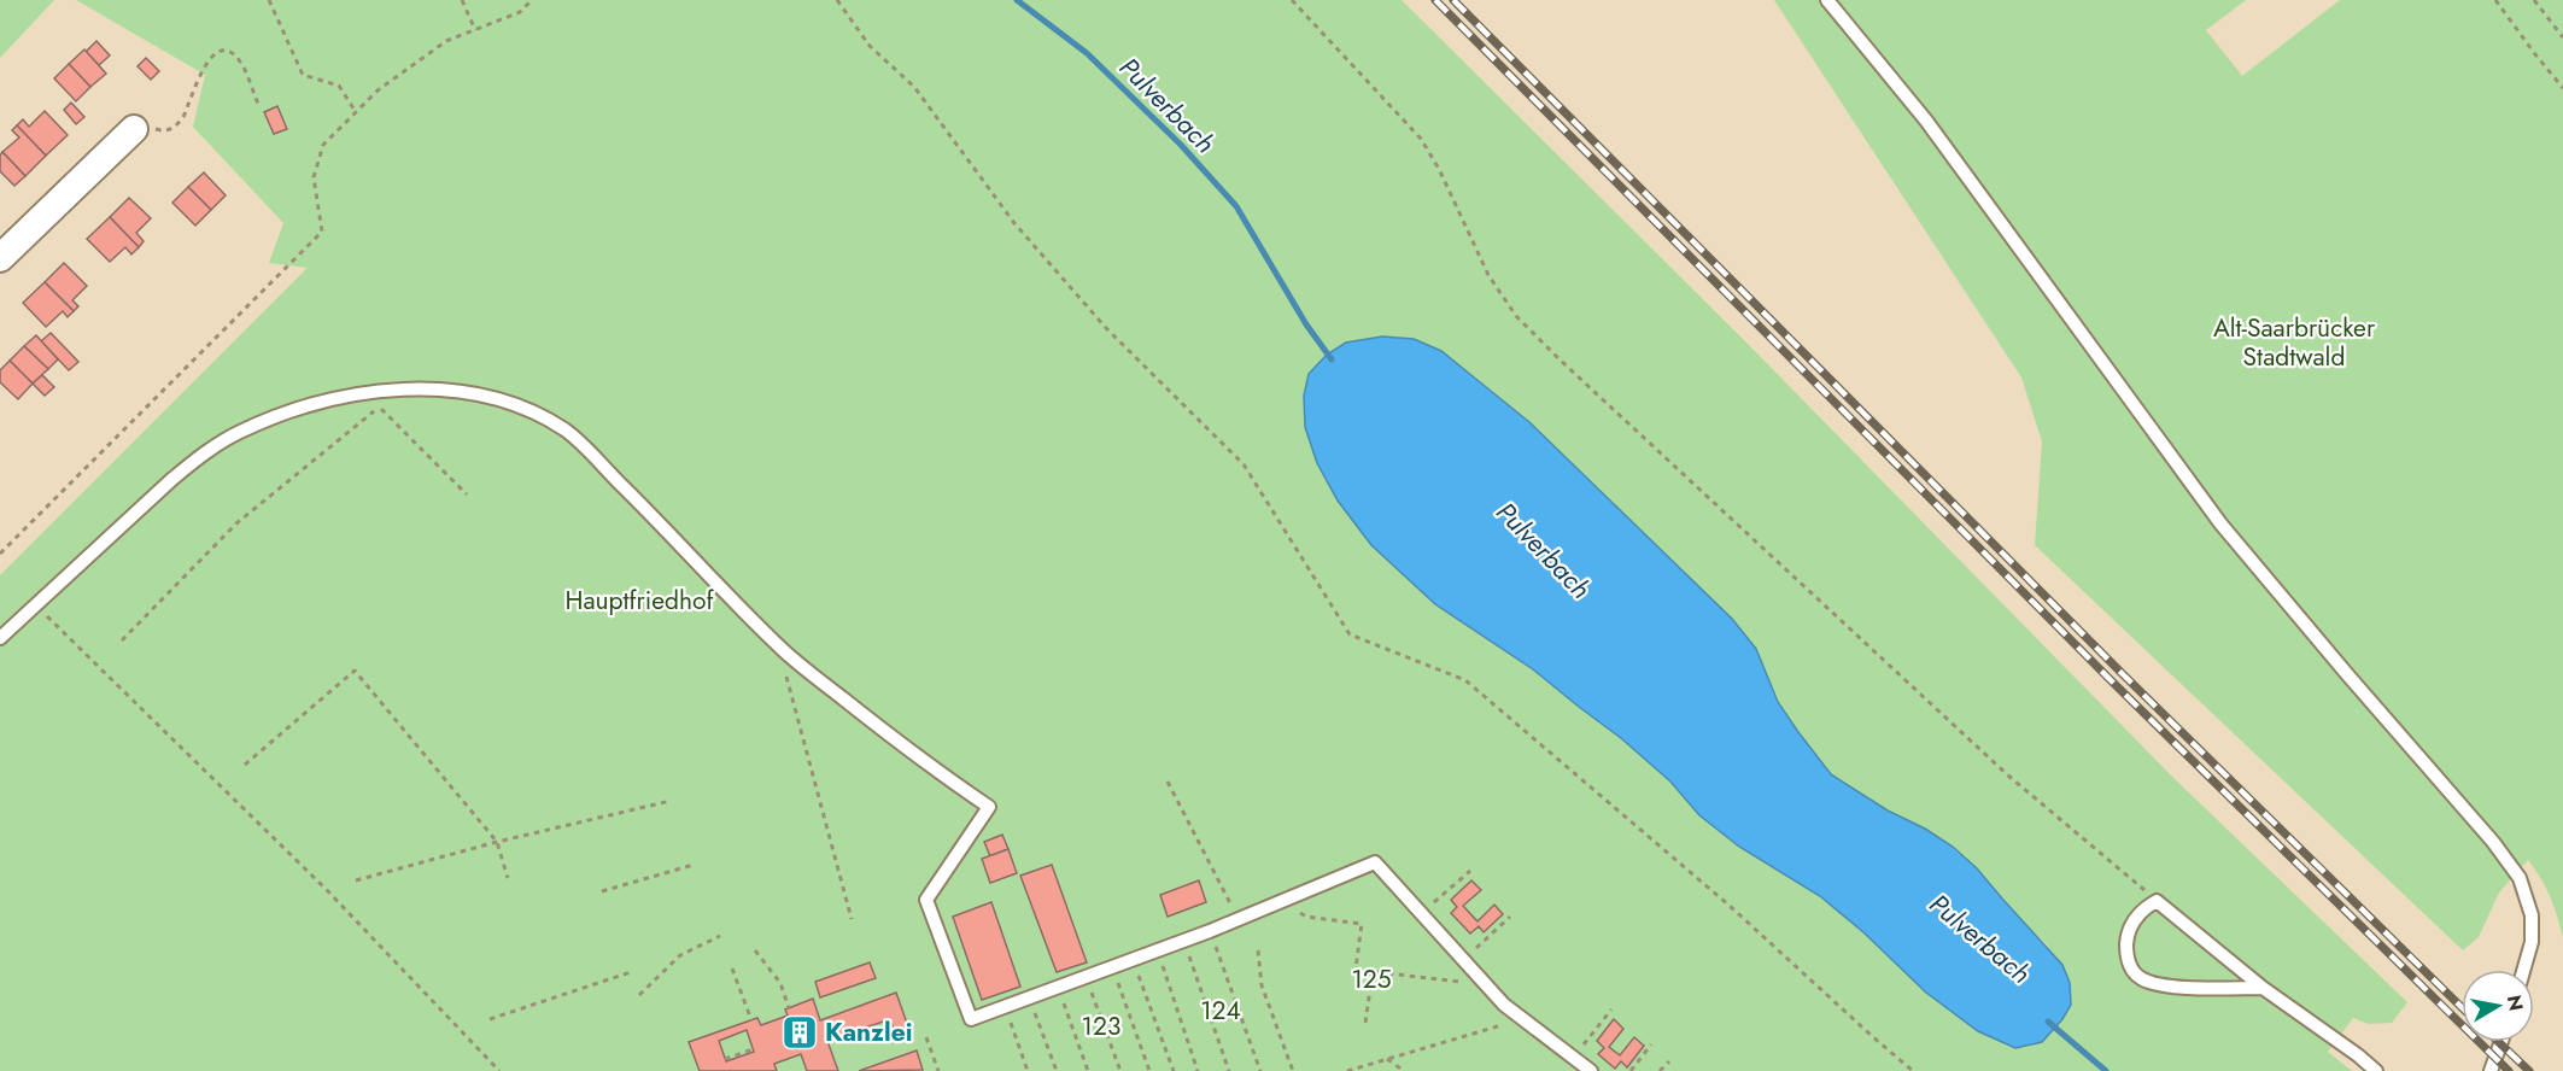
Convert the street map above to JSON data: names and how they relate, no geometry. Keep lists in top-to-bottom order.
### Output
{
  "water": ["Pulverbach"],
  "parks": [
    "Alt-Saarbrücker Stadtwald",
    "Hauptfriedhof",
    "125",
    "124",
    "123"
  ],
  "places": {
    "building": ["Kanzlei"]
  },
  "north": "right"
}
